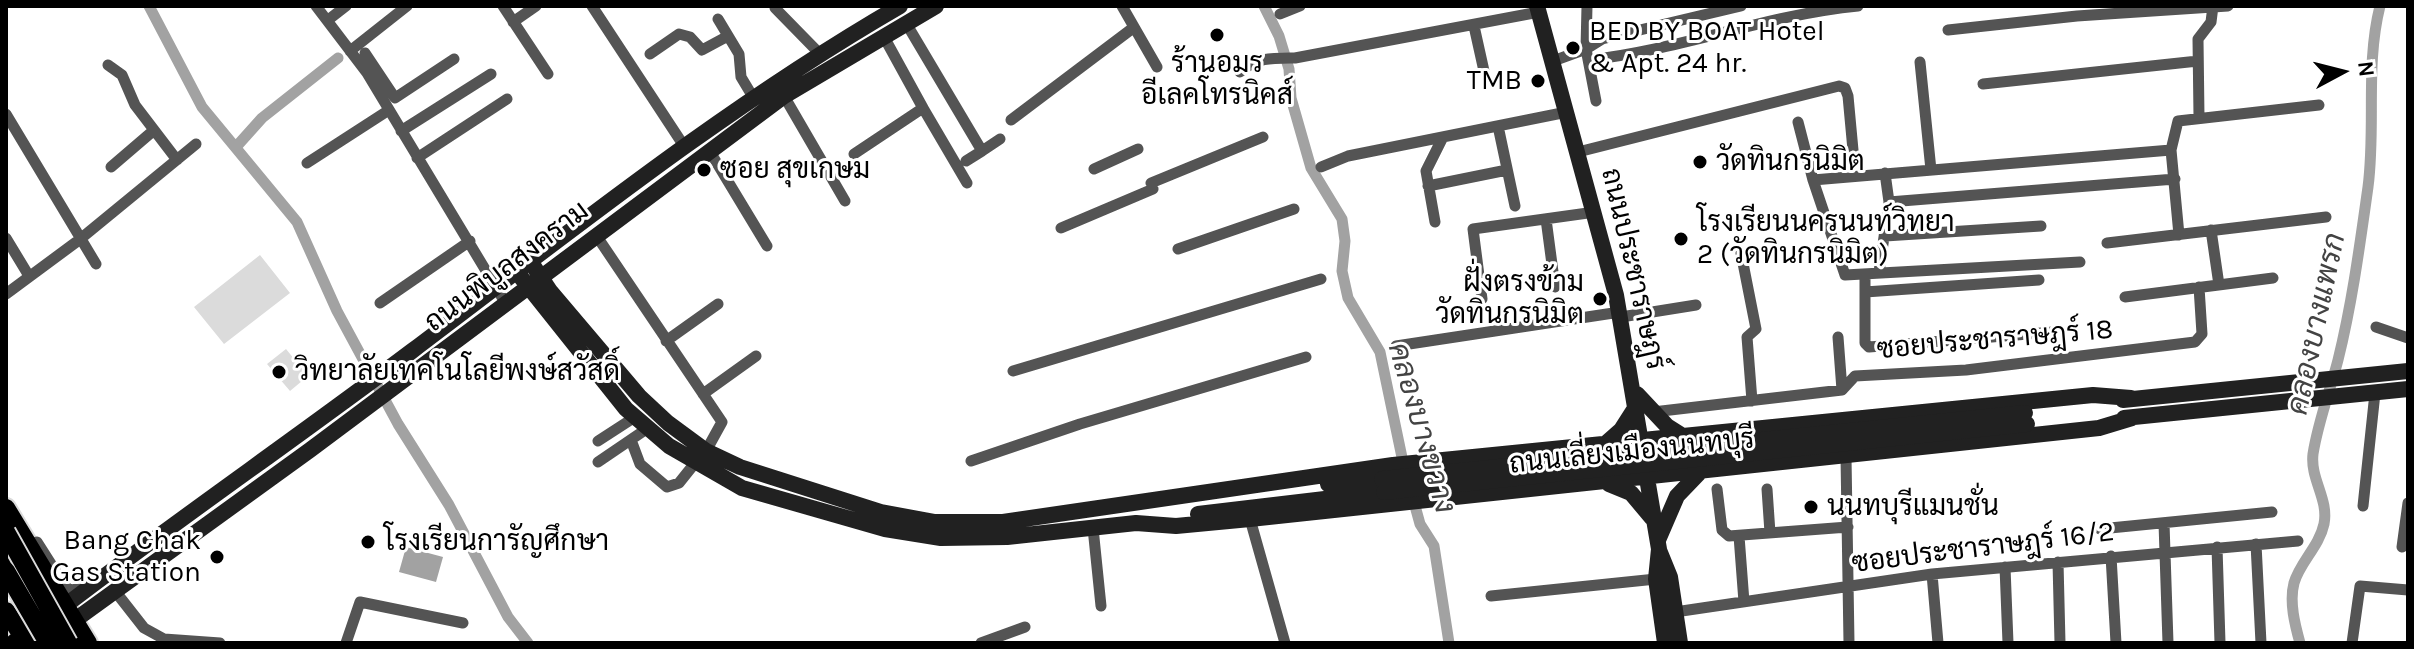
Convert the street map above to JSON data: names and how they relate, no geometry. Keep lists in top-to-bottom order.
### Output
{
  "streets": {
    "main road": ["ถนนพิบูลสงคราม", "ถนนประชาราษฎร์", "ถนนเลี่ยงเมืองนนทบุรี"],
    "street": ["ซอยประชาราษฎร์ 18", "ซอยประชาราษฎร์ 16/2"]
  },
  "crossings": [
    ["ถนนพิบูลสงคราม", "ถนนเลี่ยงเมืองนนทบุรี"],
    ["ถนนประชาราษฎร์", "ซอยประชาราษฎร์ 18"],
    ["ถนนประชาราษฎร์", "ถนนเลี่ยงเมืองนนทบุรี"],
    ["ถนนประชาราษฎร์", "ซอยประชาราษฎร์ 16/2"]
  ],
  "water": ["คลองบางแพรก", "คลองบางขวาง"],
  "places": [
    "ร้านอมร อีเลคโทรนิคส์",
    "BED BY BOAT Hotel & Apt. 24 hr.",
    "TMB",
    "วัดทินกรนิมิต",
    "ซอย สุขเกษม",
    "โรงเรียนนครนนท์วิทยา 2 (วัดทินกรนิมิต)",
    "ฝั่งตรงข้าม วัดทินกรนิมิต",
    "วิทยาลัยเทคโนโลยีพงษ์สวัสดิ์",
    "นนทบุรีแมนชั่น",
    "โรงเรียนการัญศึกษา",
    "Bang Chak Gas Station"
  ],
  "north": "right"
}
